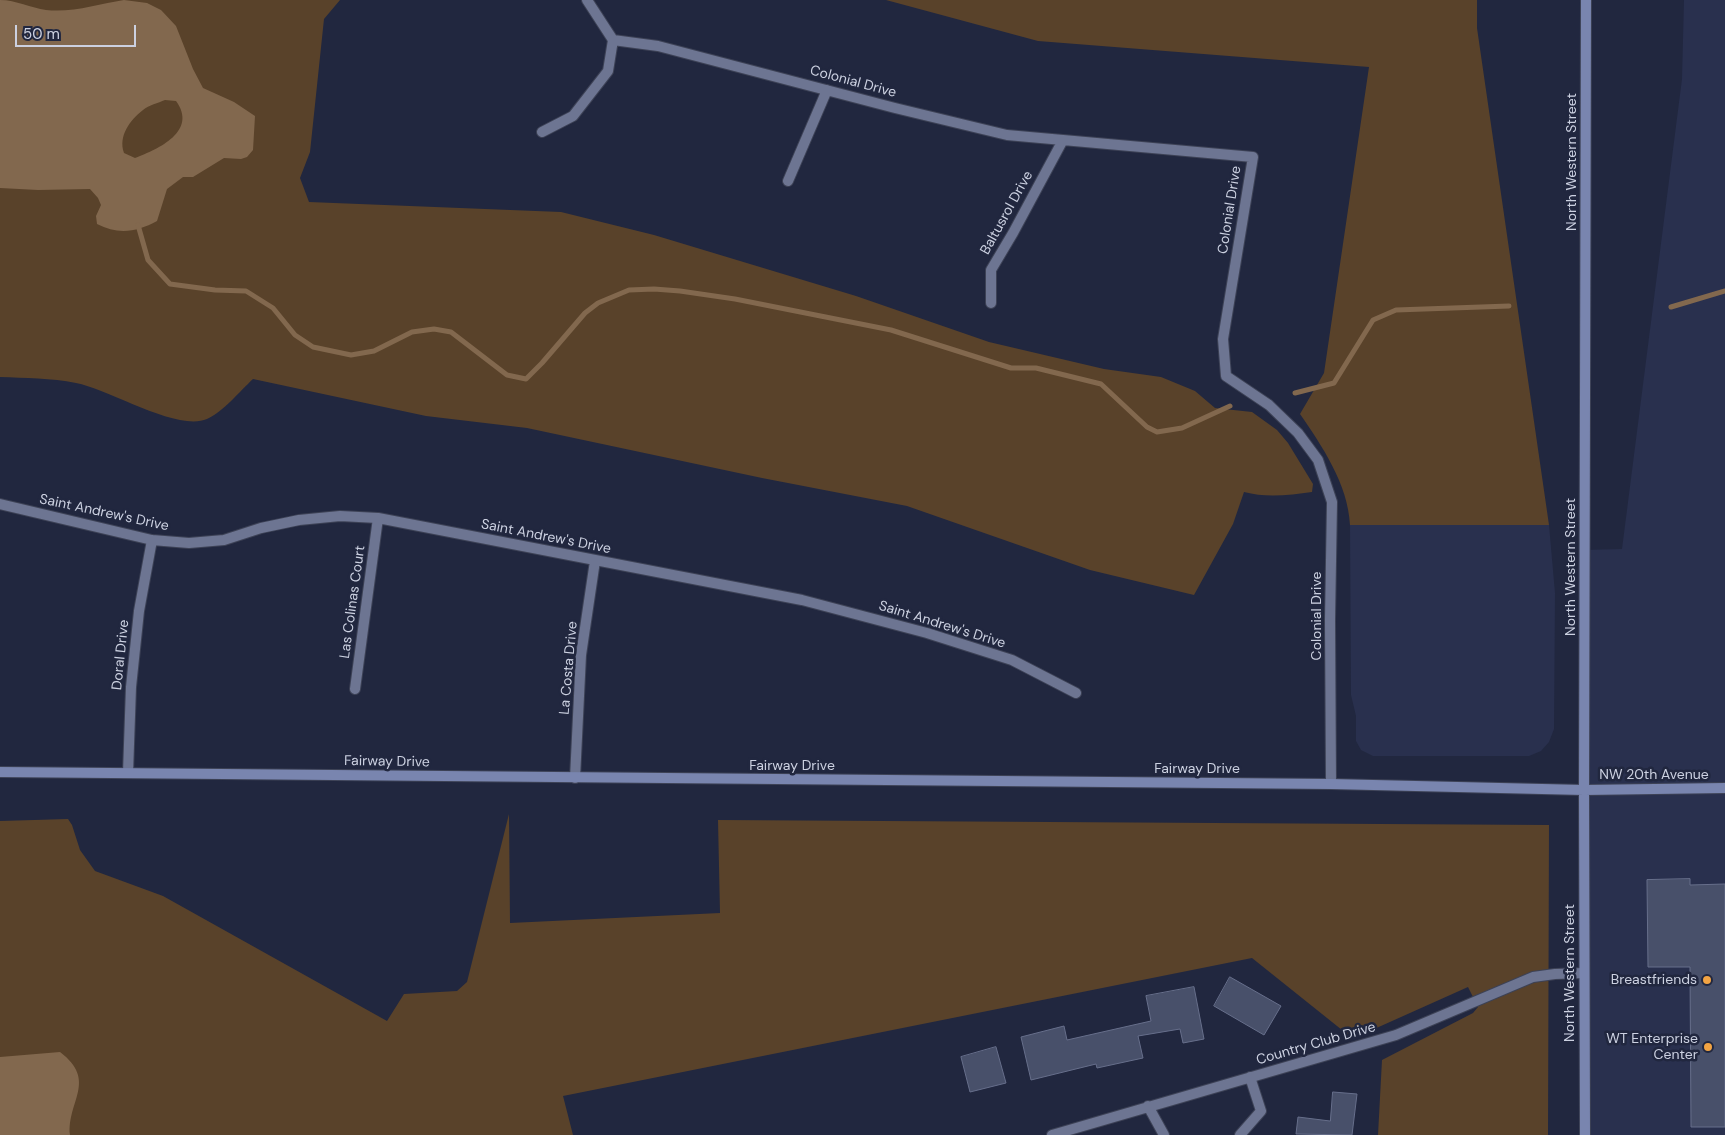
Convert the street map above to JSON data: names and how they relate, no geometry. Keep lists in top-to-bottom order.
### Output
{
  "streets": {
    "main road": ["North Western Street", "Fairway Drive", "NW 20th Avenue"],
    "street": [
      "Colonial Drive",
      "Baltusrol Drive",
      "Saint Andrew's Drive",
      "Las Colinas Court",
      "Doral Drive",
      "La Costa Drive",
      "Country Club Drive"
    ]
  },
  "crossings": [
    ["Colonial Drive", "Baltusrol Drive"],
    ["Colonial Drive", "Fairway Drive"],
    ["North Western Street", "Fairway Drive"],
    ["North Western Street", "NW 20th Avenue"],
    ["North Western Street", "Country Club Drive"],
    ["Saint Andrew's Drive", "Las Colinas Court"],
    ["Saint Andrew's Drive", "Doral Drive"],
    ["Saint Andrew's Drive", "La Costa Drive"],
    ["Doral Drive", "Fairway Drive"],
    ["La Costa Drive", "Fairway Drive"],
    ["Fairway Drive", "NW 20th Avenue"]
  ],
  "places": ["Breastfriends", "WT Enterprise Center"],
  "scale_bar": "50 m"
}
